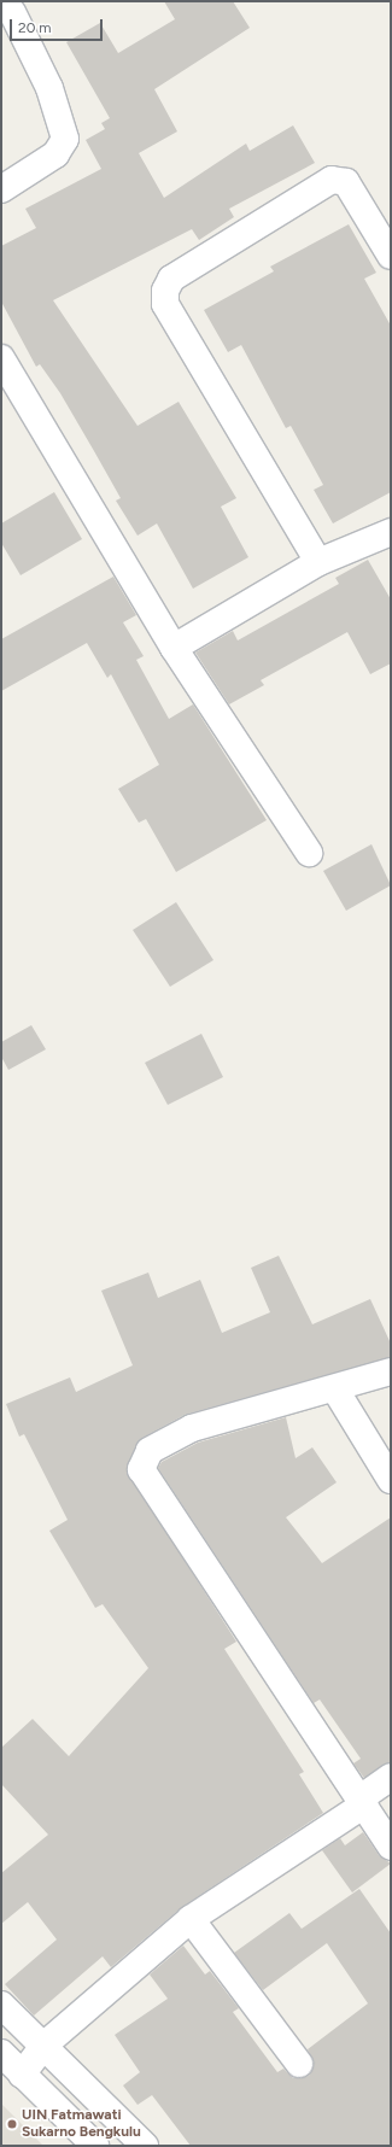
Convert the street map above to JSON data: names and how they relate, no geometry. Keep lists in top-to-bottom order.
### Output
{
  "places": ["UIN Fatmawati Sukarno Bengkulu"],
  "scale_bar": "20 m"
}
